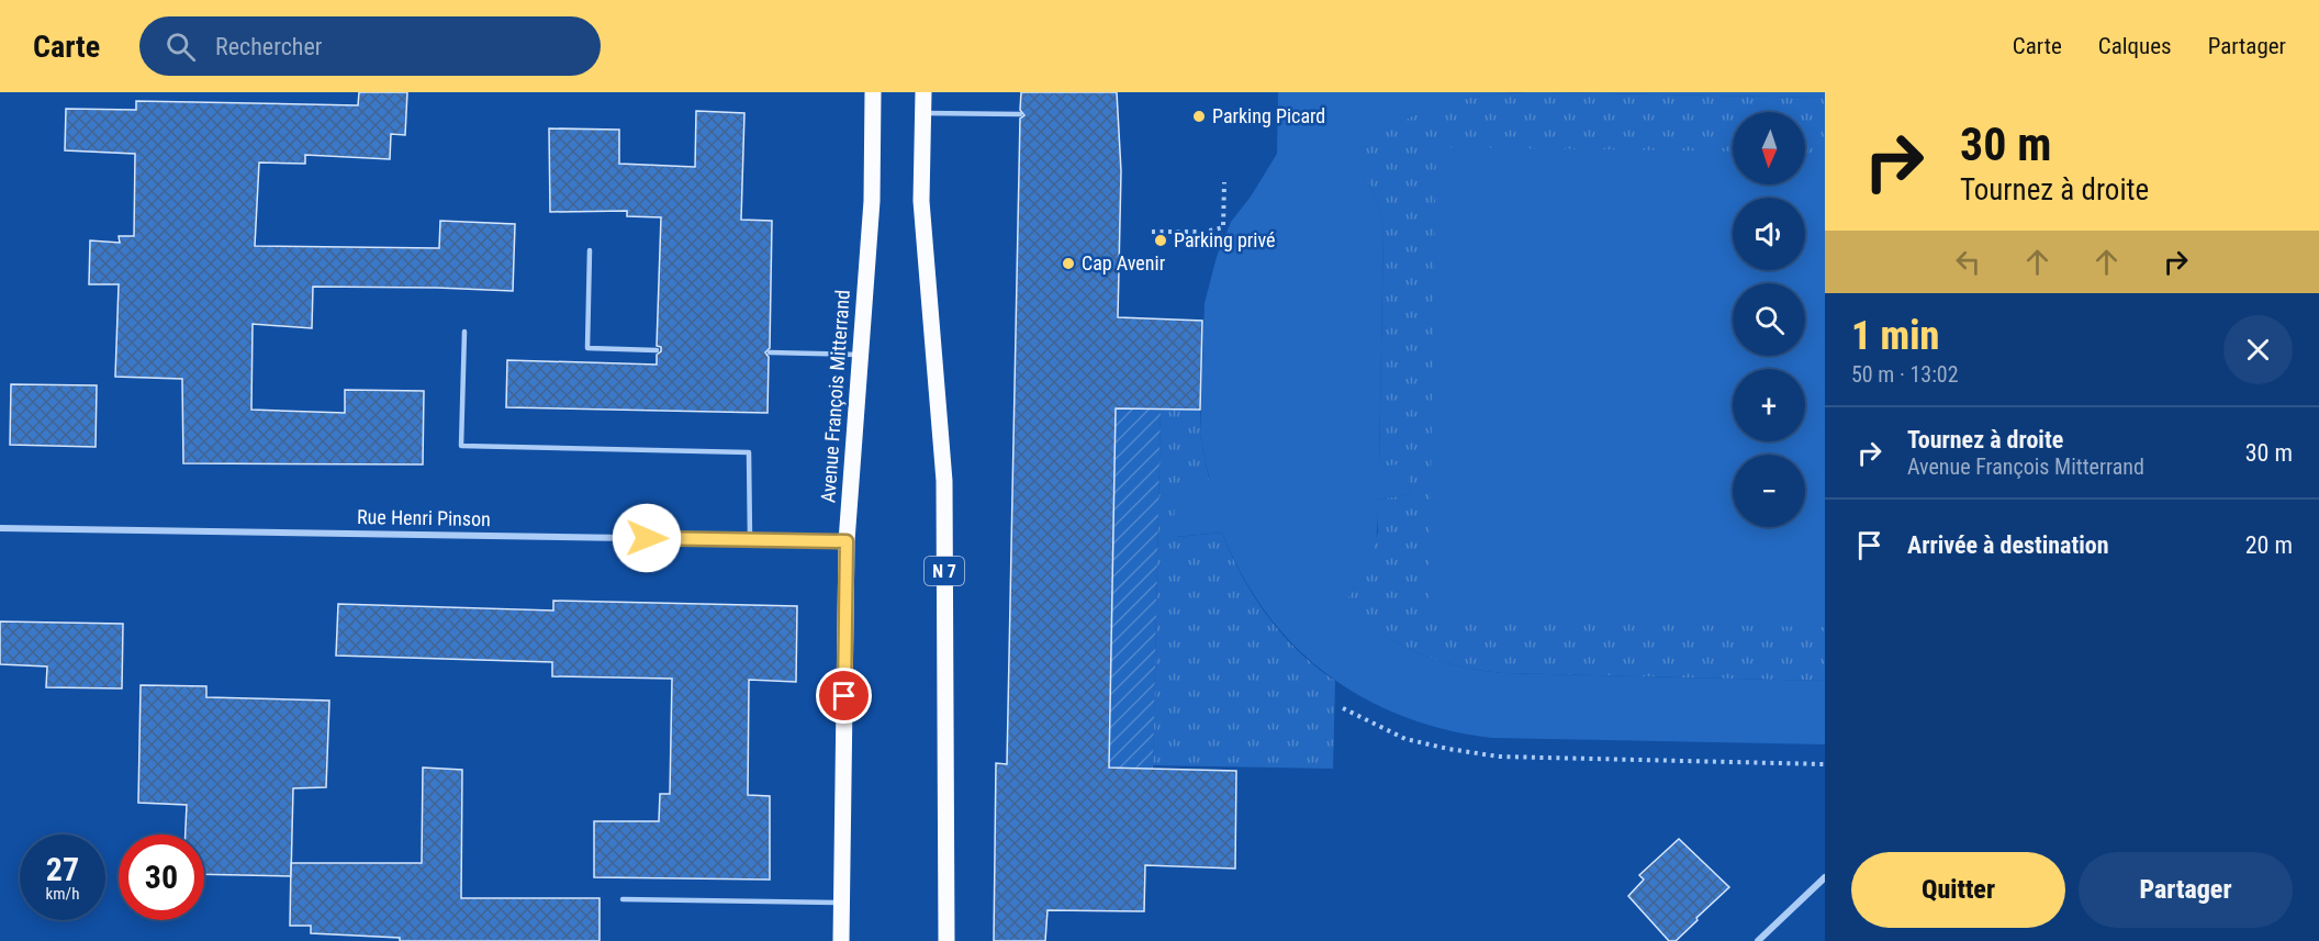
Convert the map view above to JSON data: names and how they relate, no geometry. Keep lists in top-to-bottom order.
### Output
{
  "streets": {
    "main road": ["Avenue François Mitterrand", "N 7"],
    "street": ["Rue Henri Pinson"]
  },
  "crossings": [
    ["Avenue François Mitterrand", "Rue Henri Pinson"]
  ],
  "places": ["Parking Picard", "Parking privé", "Cap Avenir"],
  "north": "bottom",
  "page": {
    "header": "Carte",
    "search": "Rechercher",
    "nav": ["Carte", "Calques", "Partager"],
    "turn": ["30 m", "Tournez à droite"],
    "map_buttons": ["+", "−"],
    "heading": ["1 min", "50 m · 13:02"],
    "list": [
      {
        "name": "Tournez à droite",
        "note": "Avenue François Mitterrand",
        "value": "30 m"
      },
      {
        "name": "Arrivée à destination",
        "value": "20 m"
      }
    ],
    "speed": "27 km/h",
    "limit": "30",
    "buttons": ["Quitter", "Partager"]
  }
}
